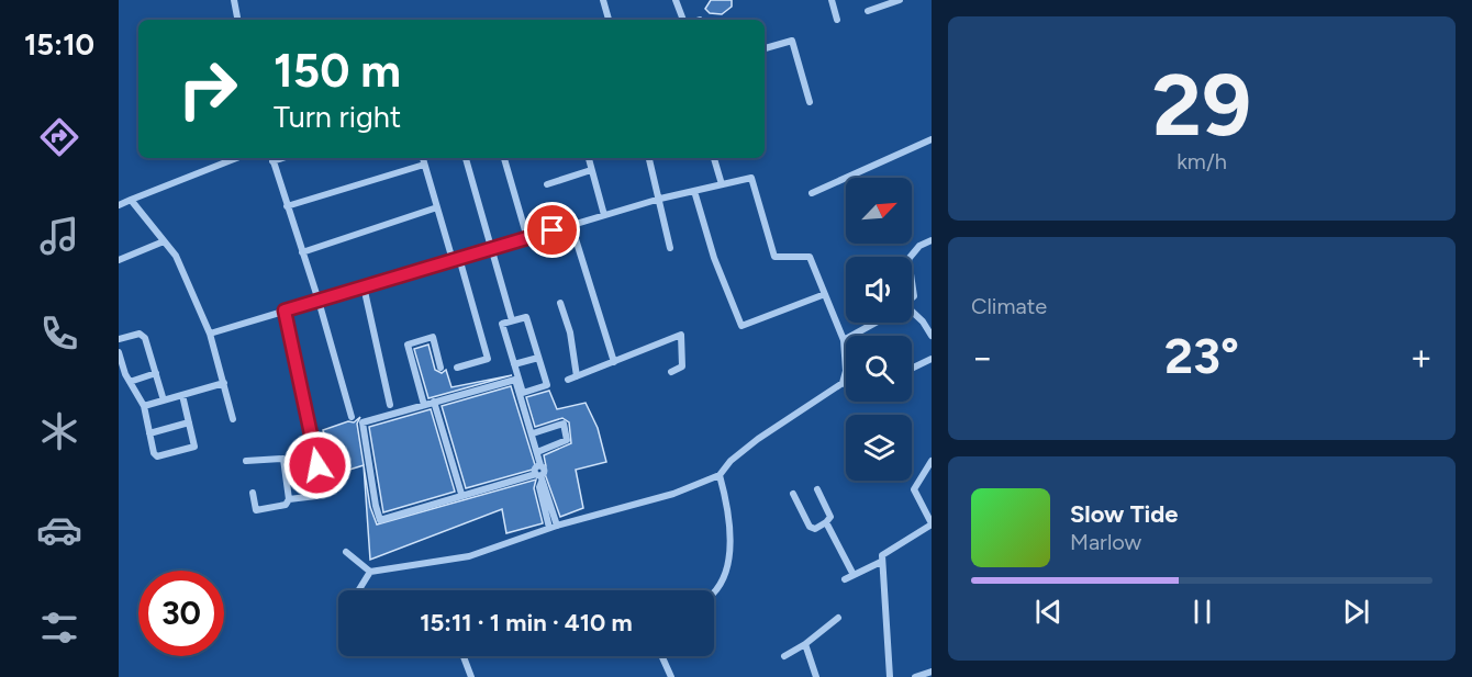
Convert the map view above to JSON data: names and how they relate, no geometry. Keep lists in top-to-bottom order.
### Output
{
  "north": "top right",
  "page": {
    "tabs": "15:10",
    "tile": [
      ["29", "km/h"],
      "Climate"
    ],
    "turn": ["150 m", "Turn right"],
    "heat": ["−", "23°", "+"],
    "song": ["Slow Tide", "Marlow"],
    "limit": "30",
    "trip": "15:11 · 1 min · 410 m"
  }
}
